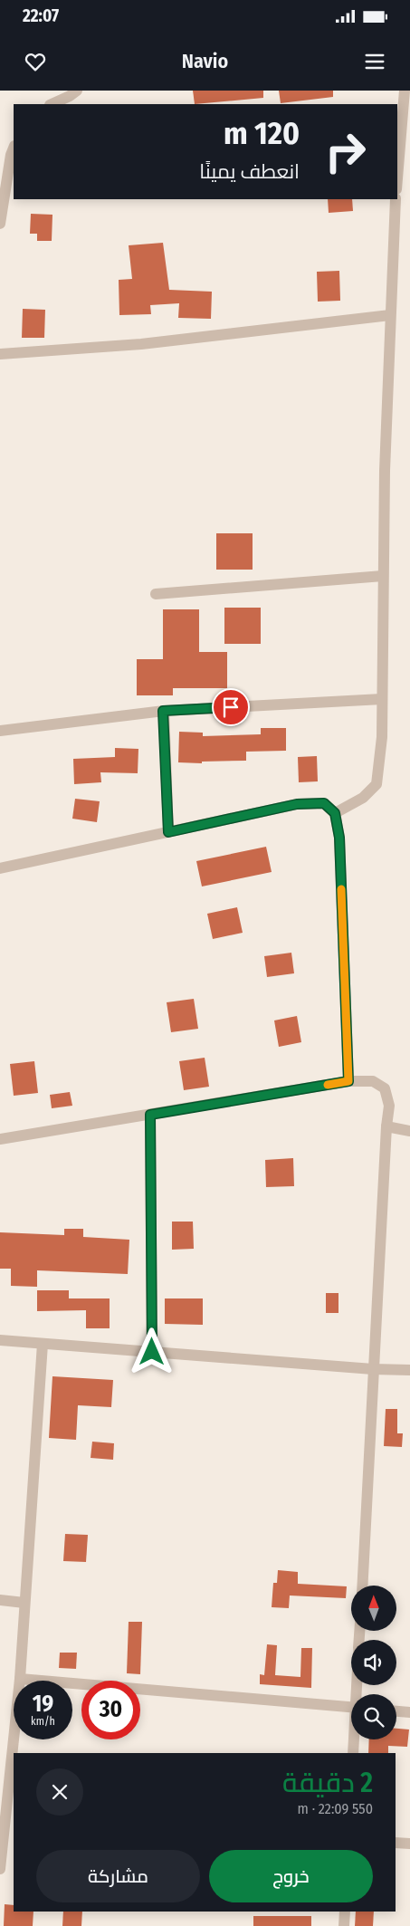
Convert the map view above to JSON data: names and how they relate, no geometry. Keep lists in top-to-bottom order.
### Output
{
  "north": "top",
  "page": {
    "status": "22:07",
    "header": "Navio",
    "turn": ["120 m", "انعطف يمينًا"],
    "speed": "19 km/h",
    "limit": "30",
    "heading": ["2 دقيقة", "550 m · 22:09"],
    "buttons": ["خروج", "مشاركة"]
  }
}
